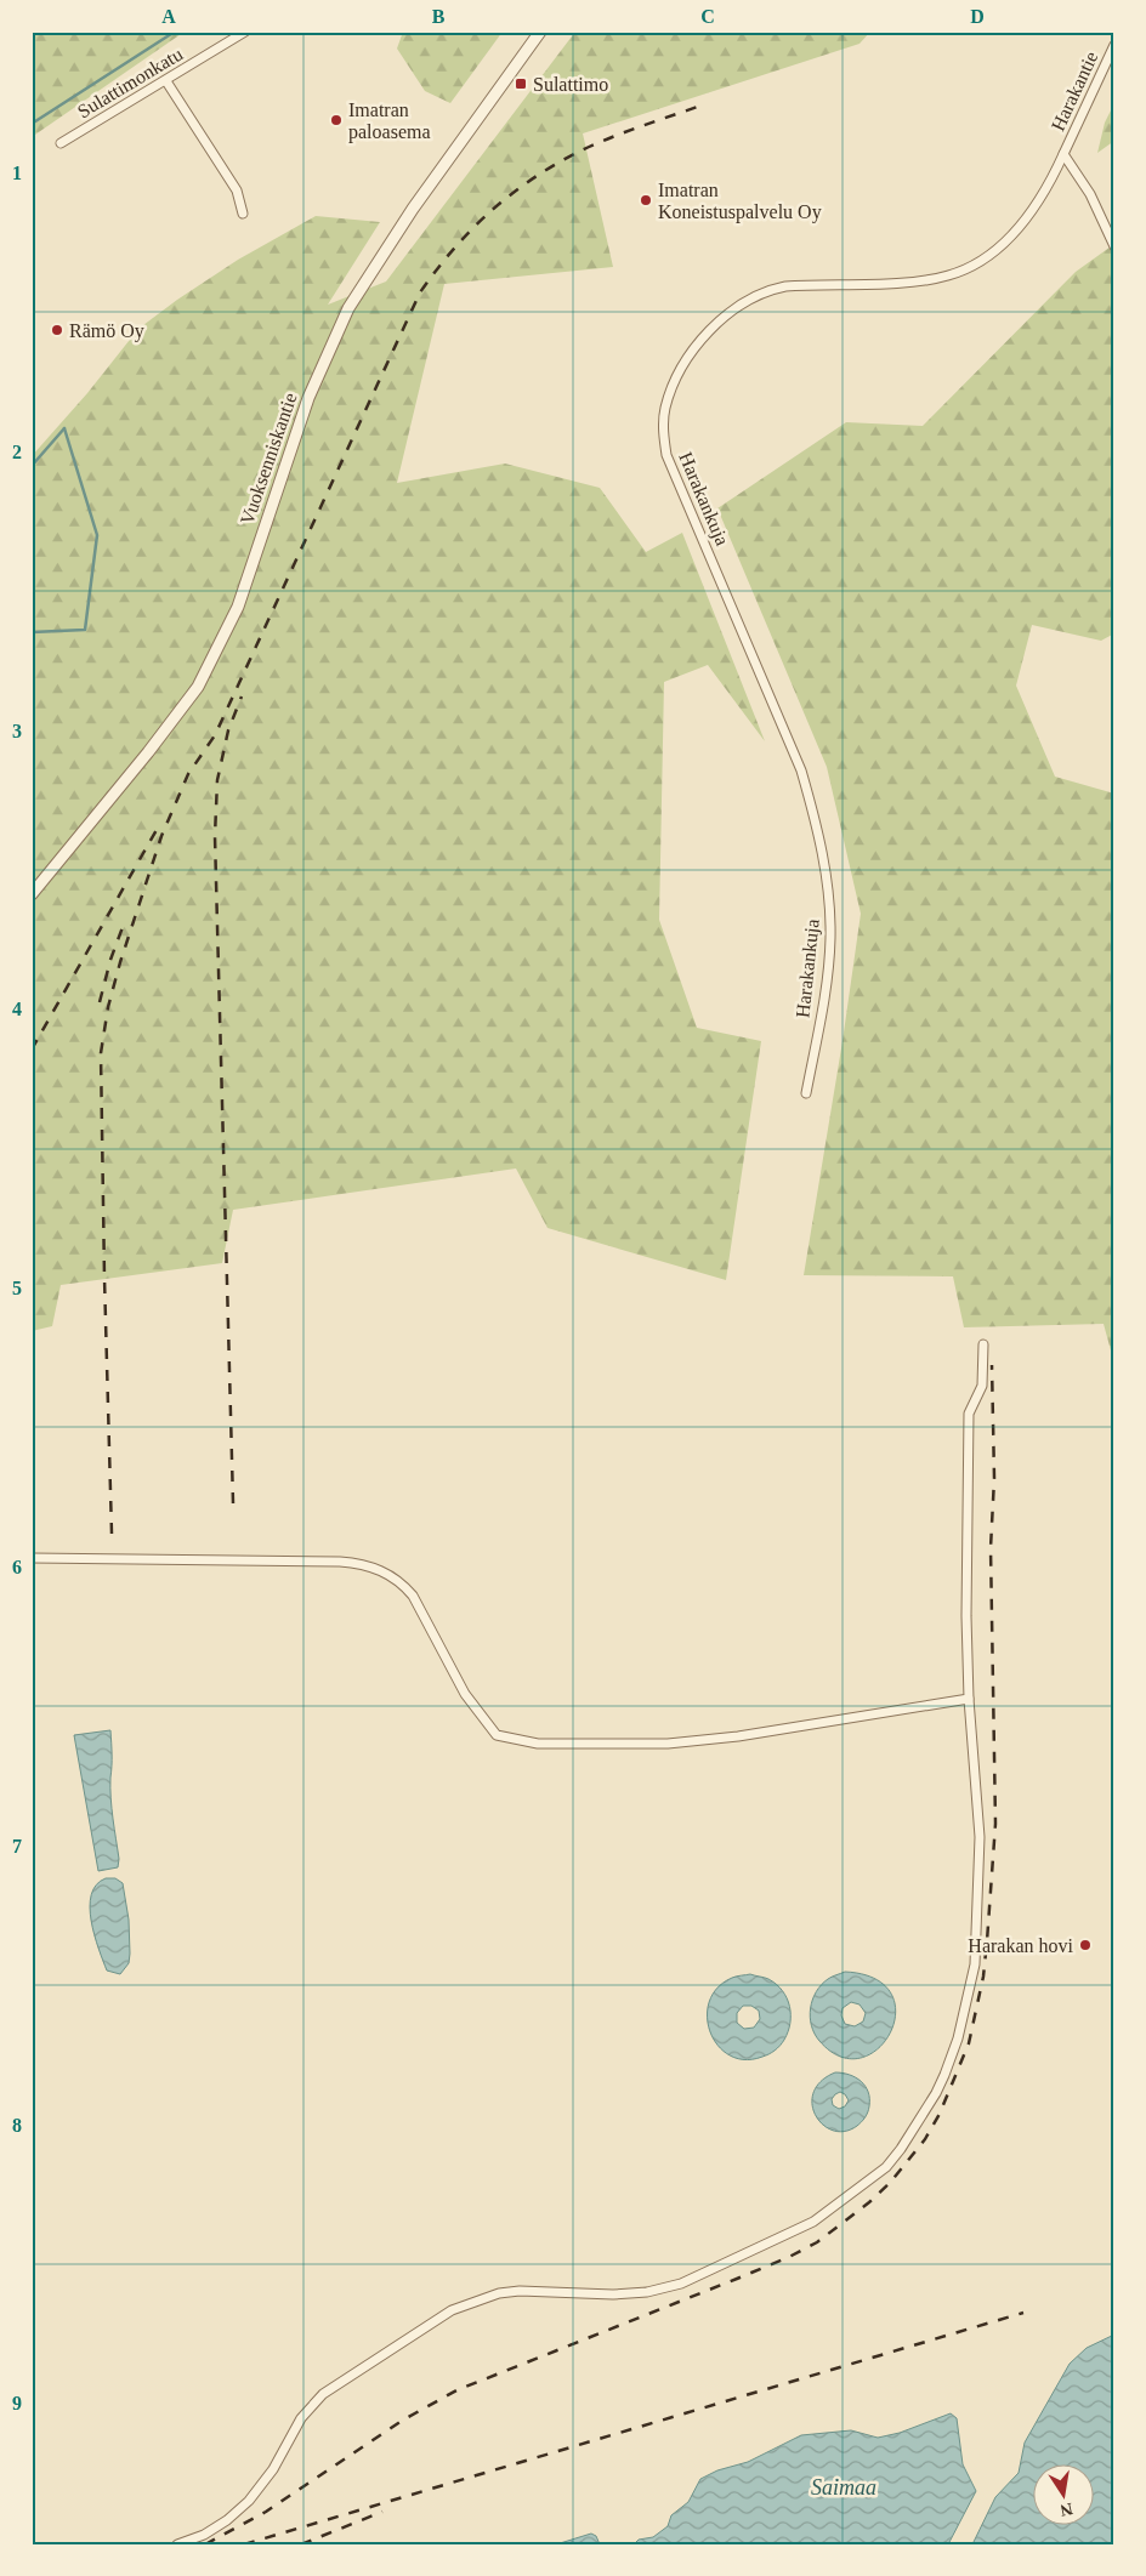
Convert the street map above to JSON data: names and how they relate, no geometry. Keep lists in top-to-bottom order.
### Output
{
  "streets": {
    "street": [
      "Sulattimonkatu",
      "Harakantie",
      "Vuoksenniskantie",
      "Harakankuja"
    ]
  },
  "crossings": [
    ["Harakantie", "Harakankuja"]
  ],
  "water": ["Saimaa"],
  "places": {
    "transit": ["Sulattimo"],
    "other": [
      "Imatran paloasema",
      "Imatran Koneistuspalvelu Oy",
      "Rämö Oy",
      "Harakan hovi"
    ]
  },
  "north": "bottom",
  "grid": {
    "columns": [
      "A",
      "B",
      "C",
      "D"
    ],
    "rows": [
      "1",
      "2",
      "3",
      "4",
      "5",
      "6",
      "7",
      "8",
      "9"
    ]
  }
}
